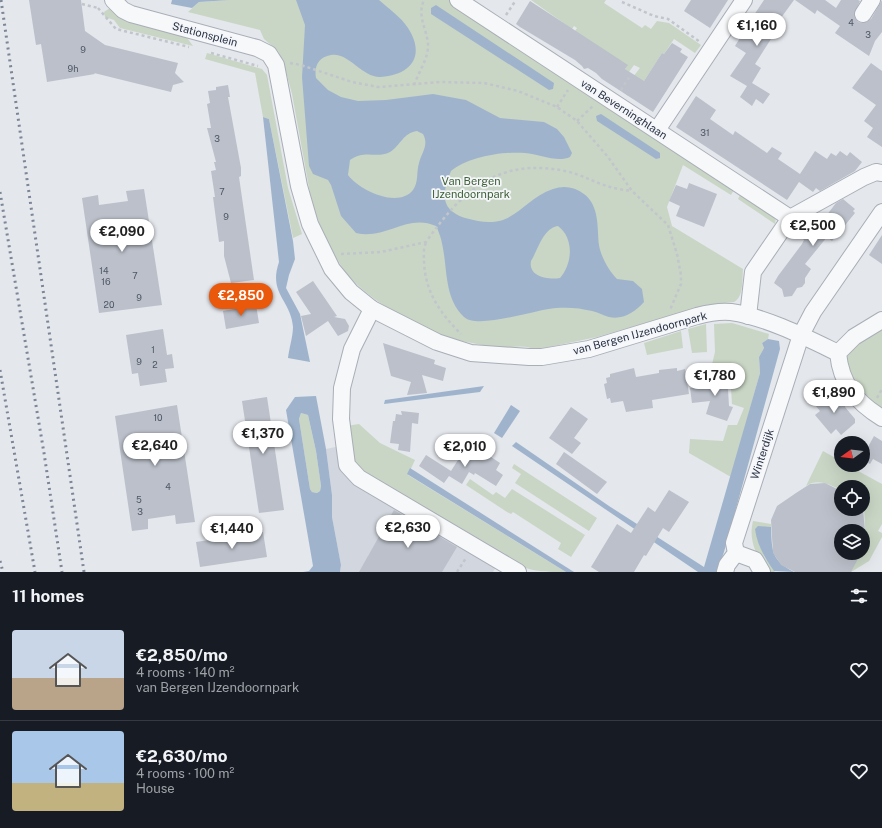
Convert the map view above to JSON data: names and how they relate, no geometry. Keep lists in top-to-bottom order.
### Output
{
  "streets": {
    "street": [
      "Stationsplein",
      "van Beverninghlaan",
      "van Bergen IJzendoornpark",
      "Winterdijk"
    ]
  },
  "crossings": [
    ["Stationsplein", "van Bergen IJzendoornpark"],
    ["van Bergen IJzendoornpark", "Winterdijk"]
  ],
  "parks": ["Van Bergen IJzendoornpark"],
  "house_numbers": [
    "4",
    "3",
    "9",
    "9h",
    "31",
    "3",
    "7",
    "9",
    "14",
    "7",
    "16",
    "9",
    "20",
    "1",
    "9",
    "2",
    "10",
    "4",
    "5",
    "3"
  ],
  "north": "left",
  "page": {
    "price": [
      "€1,160",
      "€2,500",
      "€2,090",
      "€2,850",
      "€1,780",
      "€1,890",
      "€1,370",
      "€2,640",
      "€2,010",
      "€2,630",
      "€1,440"
    ],
    "heading": "11 homes",
    "list": [
      {
        "name": "€2,850/mo",
        "note": "4 rooms · 140 m² · van Bergen IJzendoornpark"
      },
      {
        "name": "€2,630/mo",
        "note": "4 rooms · 100 m² · House"
      }
    ]
  }
}
